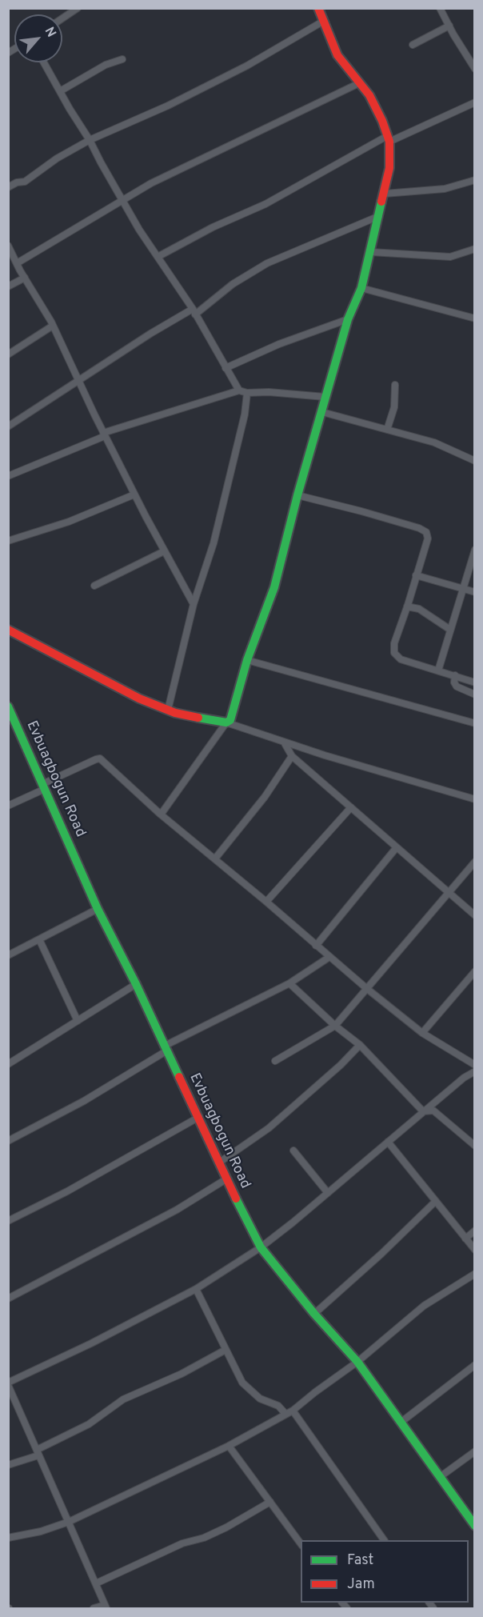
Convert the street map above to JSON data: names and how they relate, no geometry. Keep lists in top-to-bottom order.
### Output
{
  "streets": {
    "street": ["Evbuagbogun Road"]
  },
  "legend": ["Fast", "Jam"],
  "north": "top right"
}
